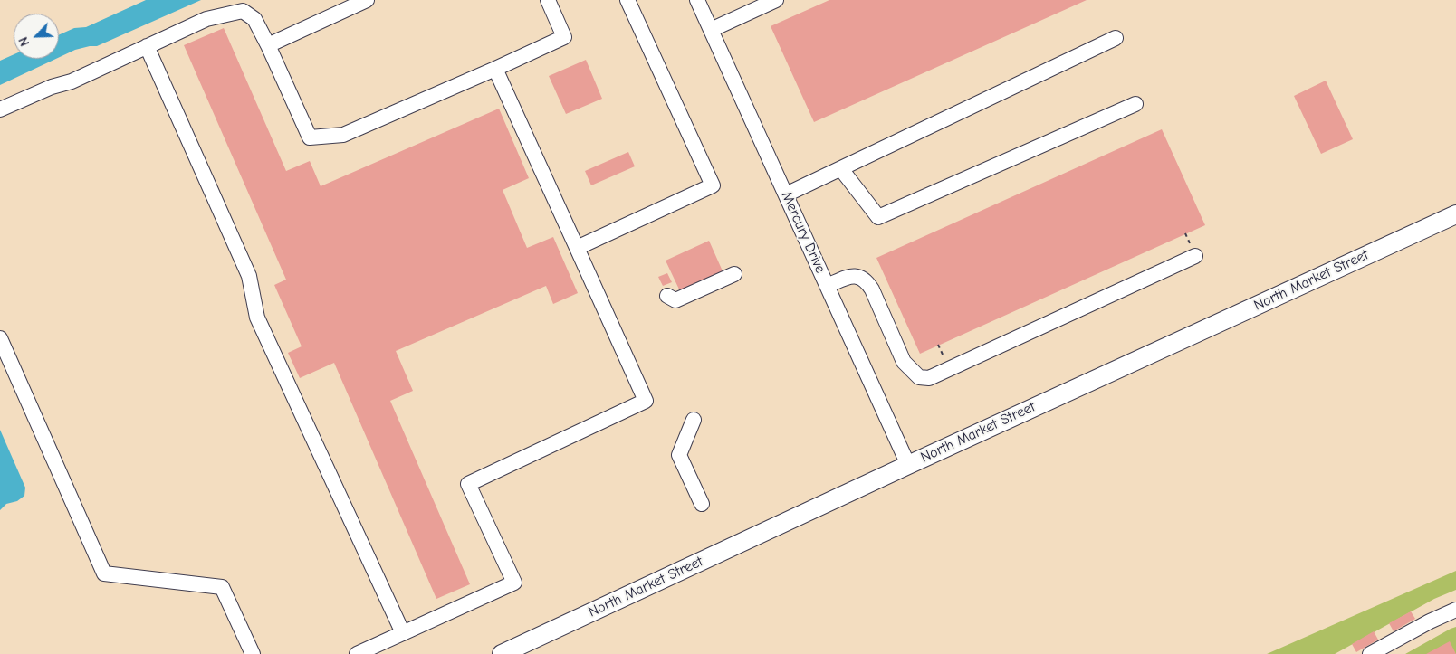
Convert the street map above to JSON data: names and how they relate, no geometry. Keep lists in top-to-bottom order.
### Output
{
  "streets": {
    "main road": ["North Market Street"],
    "street": ["Mercury Drive"]
  },
  "crossings": [
    ["Mercury Drive", "North Market Street"]
  ],
  "north": "bottom left"
}
